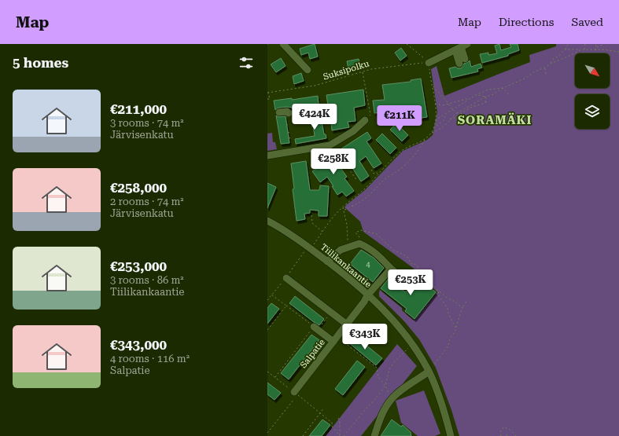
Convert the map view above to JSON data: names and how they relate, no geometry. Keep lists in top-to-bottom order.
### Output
{
  "streets": {
    "street": ["Tiilikankaantie", "Salpatie"],
    "path": ["Suksipolku"]
  },
  "crossings": [
    ["Tiilikankaantie", "Salpatie"]
  ],
  "districts": ["SORAMÄKI"],
  "house_numbers": ["4"],
  "north": "bottom right",
  "page": {
    "header": "Map",
    "nav": ["Map", "Directions", "Saved"],
    "heading": "5 homes",
    "list": [
      {
        "name": "€211,000",
        "note": "3 rooms · 74 m² · Järvisenkatu"
      },
      {
        "name": "€258,000",
        "note": "2 rooms · 74 m² · Järvisenkatu"
      },
      {
        "name": "€253,000",
        "note": "3 rooms · 86 m² · Tiilikankaantie"
      },
      {
        "name": "€343,000",
        "note": "4 rooms · 116 m² · Salpatie"
      }
    ],
    "price": [
      "€424K",
      "€211K",
      "€258K",
      "€253K",
      "€343K"
    ]
  }
}
